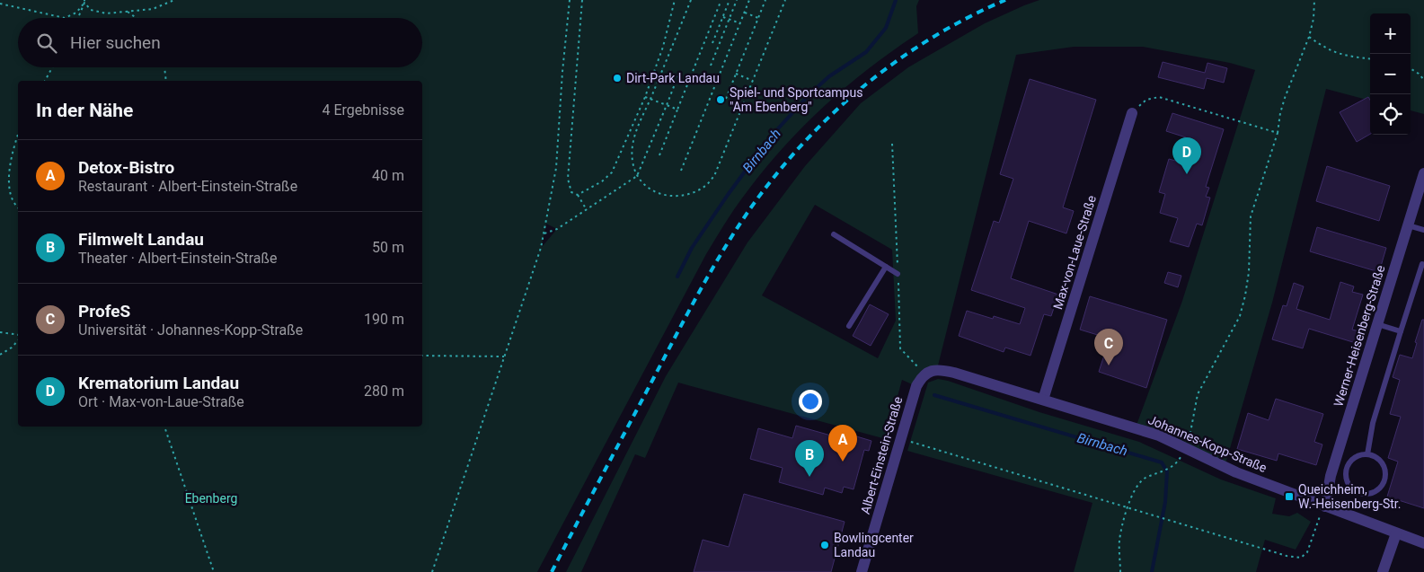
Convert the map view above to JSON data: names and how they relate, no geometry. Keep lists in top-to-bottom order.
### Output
{
  "streets": {
    "street": [
      "Max-von-Laue-Straße",
      "Werner-Heisenberg-Straße",
      "Johannes-Kopp-Straße",
      "Albert-Einstein-Straße"
    ]
  },
  "crossings": [
    ["Max-von-Laue-Straße", "Johannes-Kopp-Straße"],
    ["Werner-Heisenberg-Straße", "Johannes-Kopp-Straße"],
    ["Johannes-Kopp-Straße", "Albert-Einstein-Straße"]
  ],
  "water": ["Birnbach"],
  "parks": ["Ebenberg"],
  "places": {
    "other": ["Dirt-Park Landau", "Spiel- und Sportcampus \"Am Ebenberg\"", "Bowlingcenter Landau"],
    "transit": ["Queichheim, W.-Heisenberg-Str."]
  },
  "page": {
    "map_buttons": ["+", "−"],
    "search": "Hier suchen",
    "heading": ["In der Nähe", "4 Ergebnisse"],
    "pins": [
      "D",
      "C",
      "A",
      "B"
    ],
    "list": [
      {
        "mark": "A",
        "name": "Detox-Bistro",
        "note": "Restaurant · Albert-Einstein-Straße",
        "value": "40 m"
      },
      {
        "mark": "B",
        "name": "Filmwelt Landau",
        "note": "Theater · Albert-Einstein-Straße",
        "value": "50 m"
      },
      {
        "mark": "C",
        "name": "ProfeS",
        "note": "Universität · Johannes-Kopp-Straße",
        "value": "190 m"
      },
      {
        "mark": "D",
        "name": "Krematorium Landau",
        "note": "Ort · Max-von-Laue-Straße",
        "value": "280 m"
      }
    ]
  }
}
